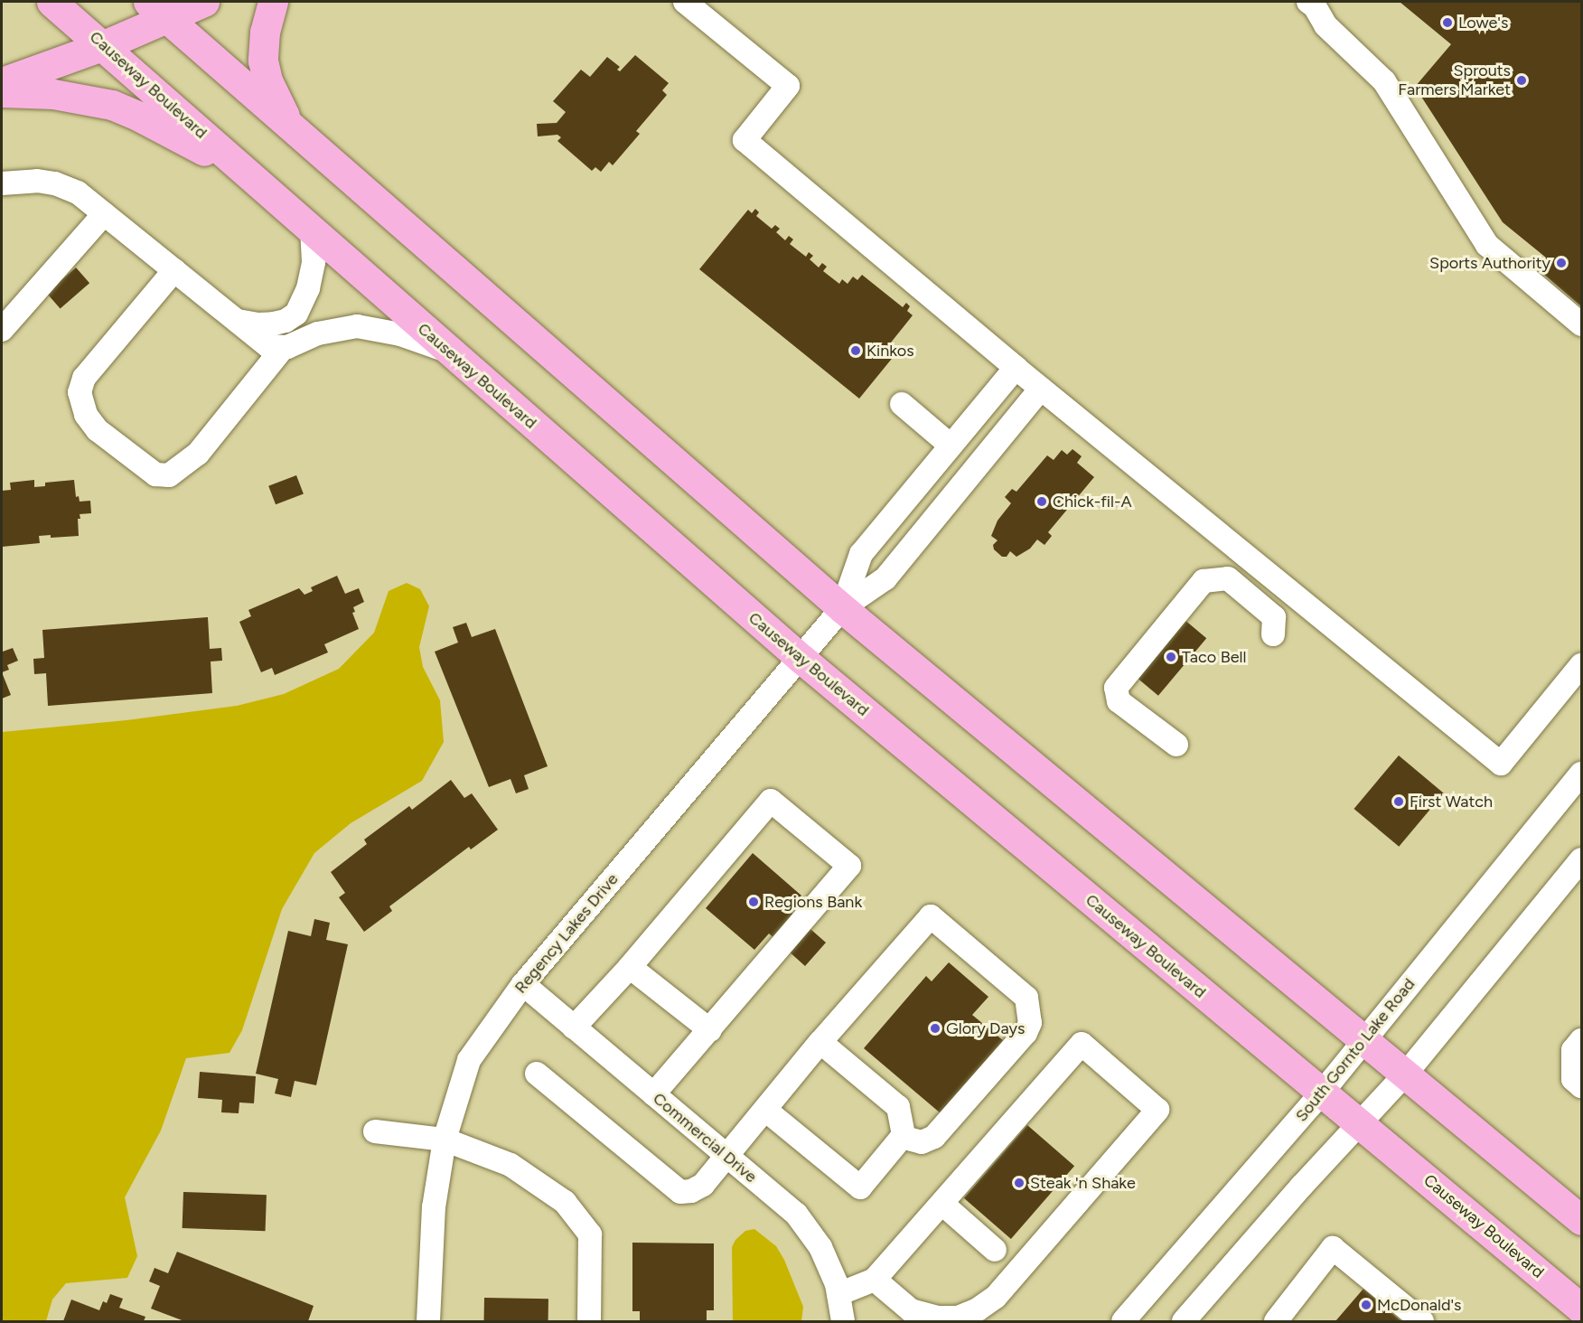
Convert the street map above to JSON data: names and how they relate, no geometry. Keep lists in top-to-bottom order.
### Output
{
  "streets": {
    "main road": ["Causeway Boulevard"],
    "street": ["Regency Lakes Drive", "South Gornto Lake Road", "Commercial Drive"]
  },
  "crossings": [
    ["Causeway Boulevard", "Regency Lakes Drive"],
    ["Causeway Boulevard", "South Gornto Lake Road"],
    ["Regency Lakes Drive", "Commercial Drive"]
  ],
  "places": [
    "Lowe's",
    "Sprouts Farmers Market",
    "Sports Authority",
    "Kinkos",
    "Chick-fil-A",
    "Taco Bell",
    "First Watch",
    "Regions Bank",
    "Glory Days",
    "Steak 'n Shake",
    "McDonald's"
  ]
}
